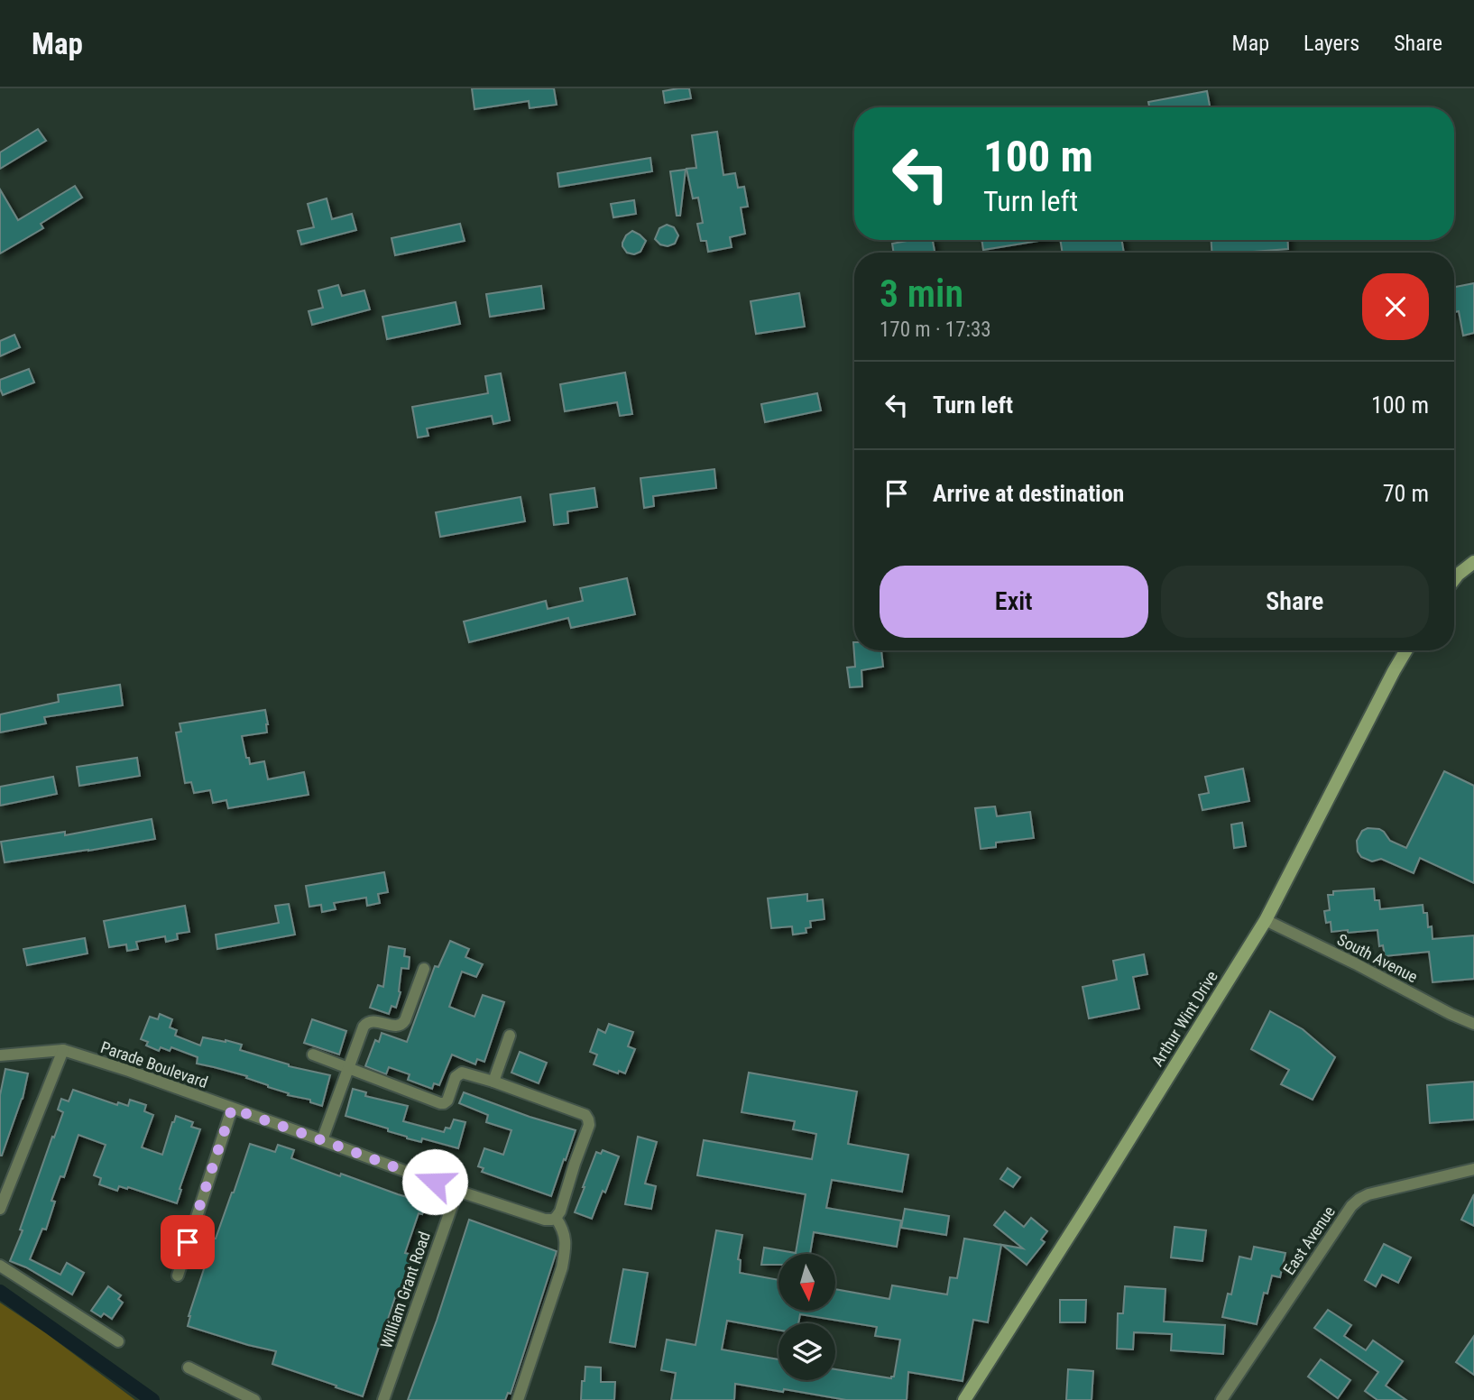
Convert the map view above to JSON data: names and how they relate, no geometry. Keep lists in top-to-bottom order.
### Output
{
  "streets": {
    "main road": ["Arthur Wint Drive"],
    "street": [
      "South Avenue",
      "Parade Boulevard",
      "East Avenue",
      "William Grant Road"
    ]
  },
  "crossings": [
    ["South Avenue", "Arthur Wint Drive"],
    ["Parade Boulevard", "William Grant Road"]
  ],
  "north": "bottom",
  "page": {
    "header": "Map",
    "nav": ["Map", "Layers", "Share"],
    "turn": ["100 m", "Turn left"],
    "heading": ["3 min", "170 m · 17:33"],
    "list": [
      {
        "name": "Turn left",
        "value": "100 m"
      },
      {
        "name": "Arrive at destination",
        "value": "70 m"
      }
    ],
    "buttons": ["Exit", "Share"]
  }
}
